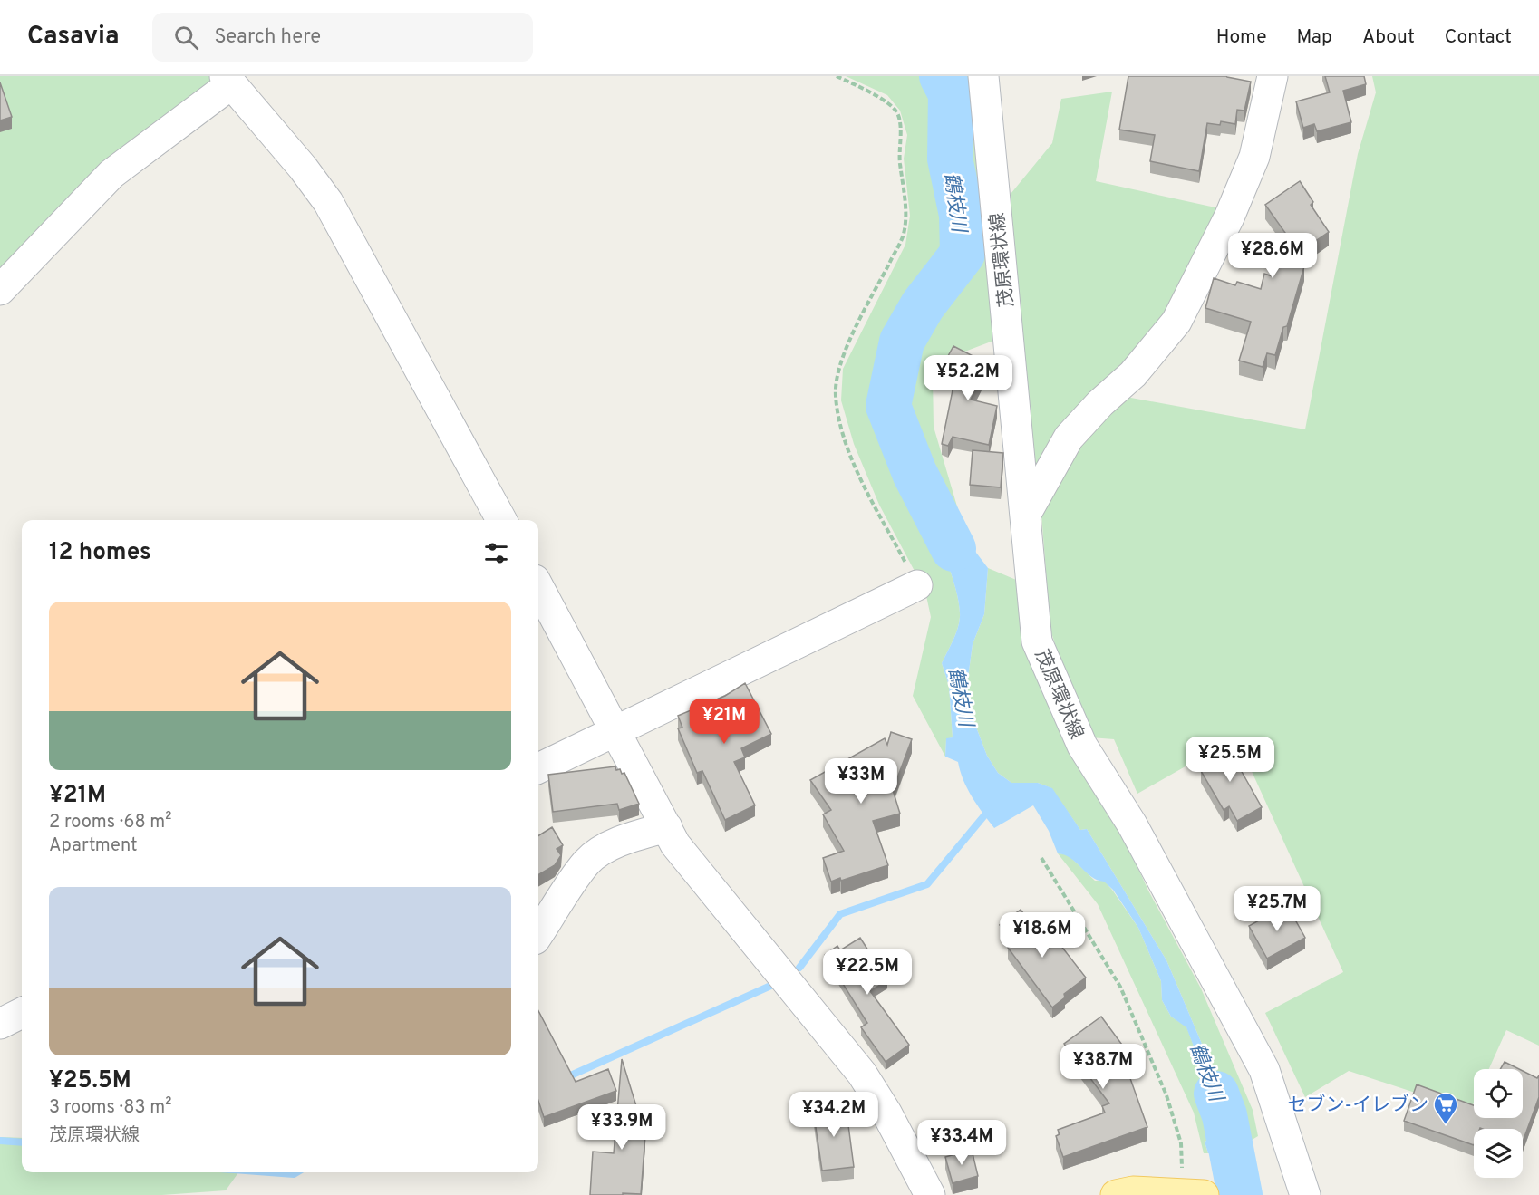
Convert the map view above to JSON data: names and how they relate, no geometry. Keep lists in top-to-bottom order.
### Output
{
  "streets": {
    "street": ["茂原環状線"]
  },
  "water": ["鶴枝川"],
  "places": {
    "supermarket": ["セブン-イレブン"]
  },
  "page": {
    "header": "Casavia",
    "search": "Search here",
    "nav": [
      "Home",
      "Map",
      "About",
      "Contact"
    ],
    "price": [
      "¥28.6M",
      "¥52.2M",
      "¥21M",
      "¥25.5M",
      "¥33M",
      "¥25.7M",
      "¥18.6M",
      "¥22.5M",
      "¥38.7M",
      "¥34.2M",
      "¥33.9M",
      "¥33.4M"
    ],
    "heading": "12 homes",
    "list": [
      {
        "name": "¥21M",
        "note": "2 rooms · 68 m² · Apartment"
      },
      {
        "name": "¥25.5M",
        "note": "3 rooms · 83 m² · 茂原環状線"
      }
    ]
  }
}
